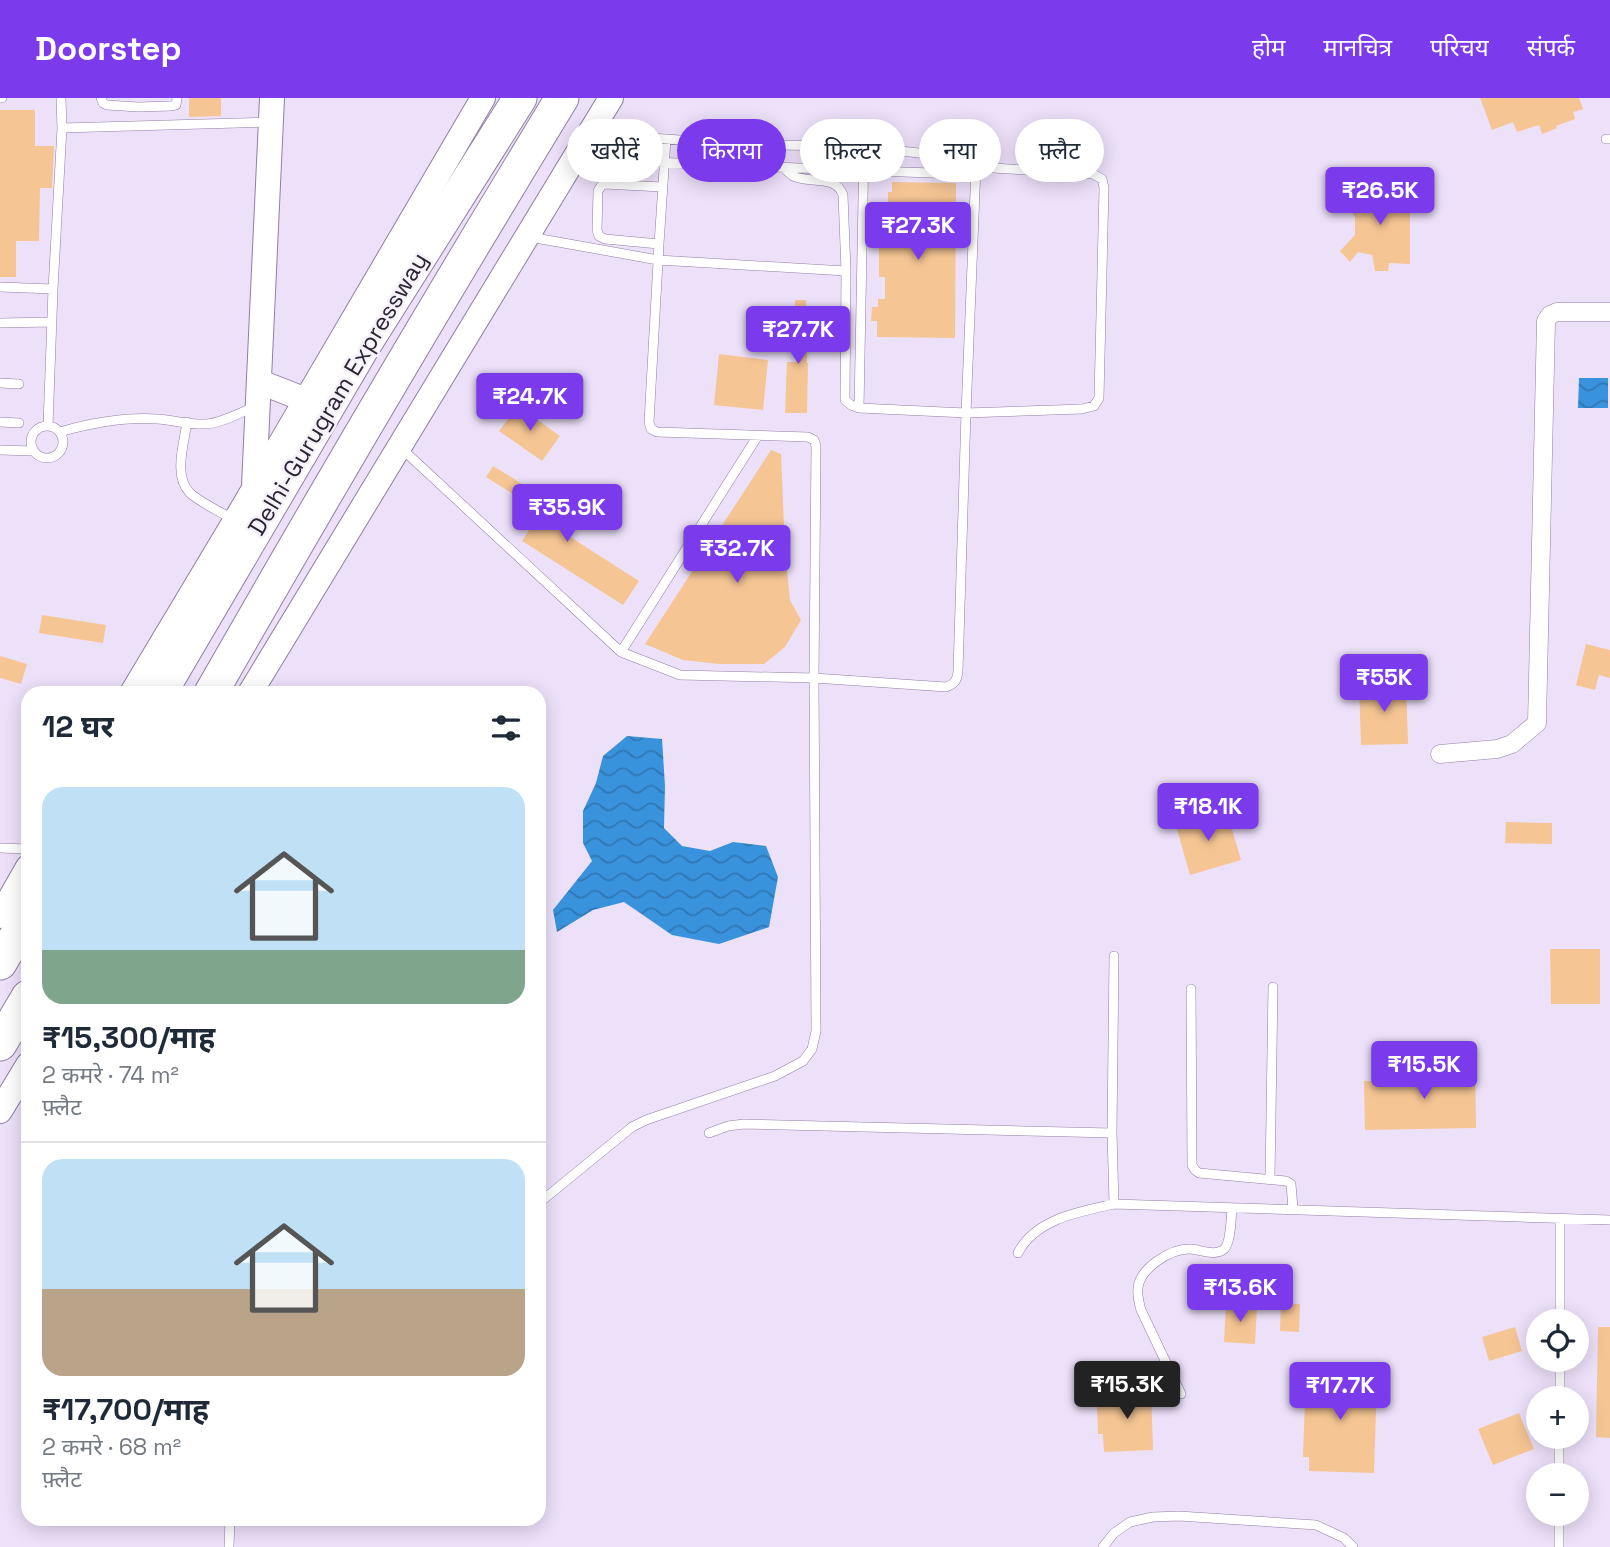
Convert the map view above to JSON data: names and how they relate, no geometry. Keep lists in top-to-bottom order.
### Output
{
  "streets": {
    "highway": ["Delhi-Gurugram Expressway"]
  },
  "page": {
    "header": "Doorstep",
    "nav": [
      "होम",
      "मानचित्र",
      "परिचय",
      "संपर्क"
    ],
    "chip": [
      "खरीदें",
      "किराया",
      "फ़िल्टर",
      "नया",
      "फ़्लैट"
    ],
    "price": [
      "₹26.5K",
      "₹27.3K",
      "₹27.7K",
      "₹24.7K",
      "₹35.9K",
      "₹32.7K",
      "₹55K",
      "₹18.1K",
      "₹15.5K",
      "₹13.6K",
      "₹15.3K",
      "₹17.7K"
    ],
    "heading": "12 घर",
    "list": [
      {
        "name": "₹15,300/माह",
        "note": "2 कमरे · 74 m² · फ़्लैट"
      },
      {
        "name": "₹17,700/माह",
        "note": "2 कमरे · 68 m² · फ़्लैट"
      }
    ],
    "map_buttons": ["+", "−"]
  }
}
